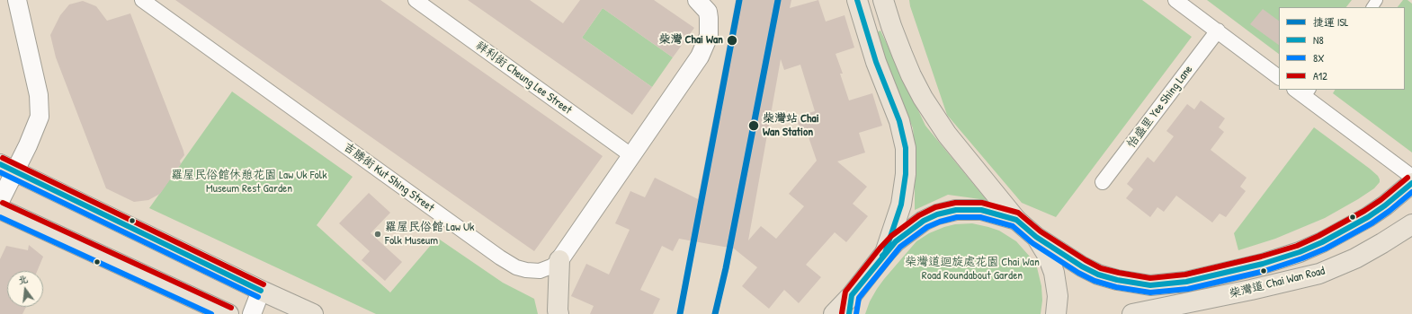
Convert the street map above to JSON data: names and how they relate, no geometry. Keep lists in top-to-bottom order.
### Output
{
  "streets": {
    "main road": ["柴灣道 Chai Wan Road"],
    "street": ["祥利街 Cheung Lee Street", "怡盛里 Yee Shing Lane", "吉勝街 Kut Shing Street"]
  },
  "crossings": [
    ["祥利街 Cheung Lee Street", "吉勝街 Kut Shing Street"]
  ],
  "parks": ["羅屋民俗館休憩花園 Law Uk Folk Museum Rest Garden", "柴灣道迴旋處花園 Chai Wan Road Roundabout Garden"],
  "places": ["柴灣 Chai Wan", "柴灣站 Chai Wan Station", "羅屋民俗館 Law Uk Folk Museum"],
  "lines": [
    "metro line ISL",
    "transit line N8",
    "transit line A12",
    "transit line 8X"
  ],
  "legend": [
    "捷運 ISL",
    "N8",
    "8X",
    "A12"
  ],
  "north": "top"
}
